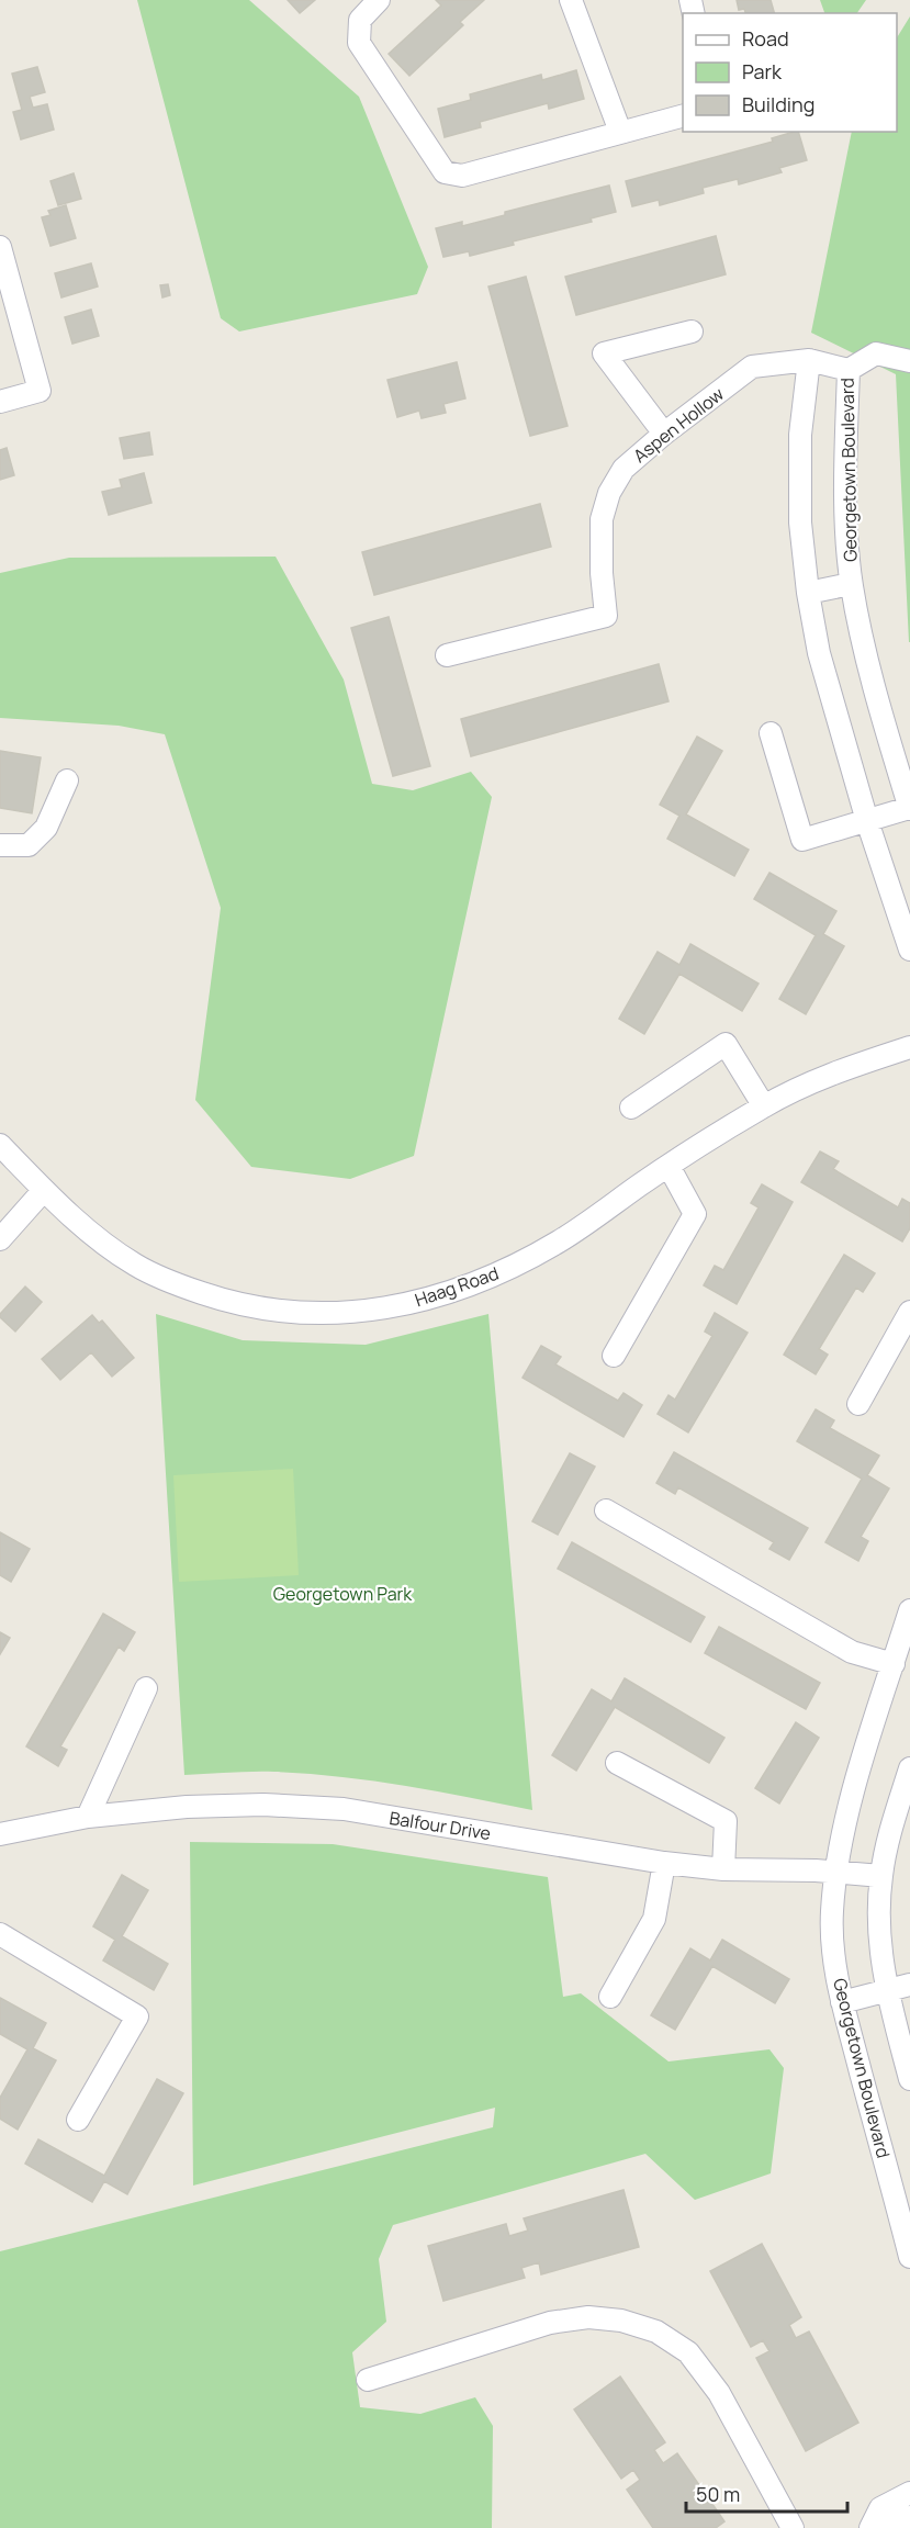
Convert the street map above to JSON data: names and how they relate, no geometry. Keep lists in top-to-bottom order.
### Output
{
  "streets": {
    "street": [
      "Aspen Hollow",
      "Georgetown Boulevard",
      "Haag Road",
      "Balfour Drive"
    ]
  },
  "crossings": [
    ["Aspen Hollow", "Georgetown Boulevard"],
    ["Georgetown Boulevard", "Balfour Drive"]
  ],
  "parks": ["Georgetown Park"],
  "legend": ["Road", "Park", "Building"],
  "scale_bar": "50 m"
}
